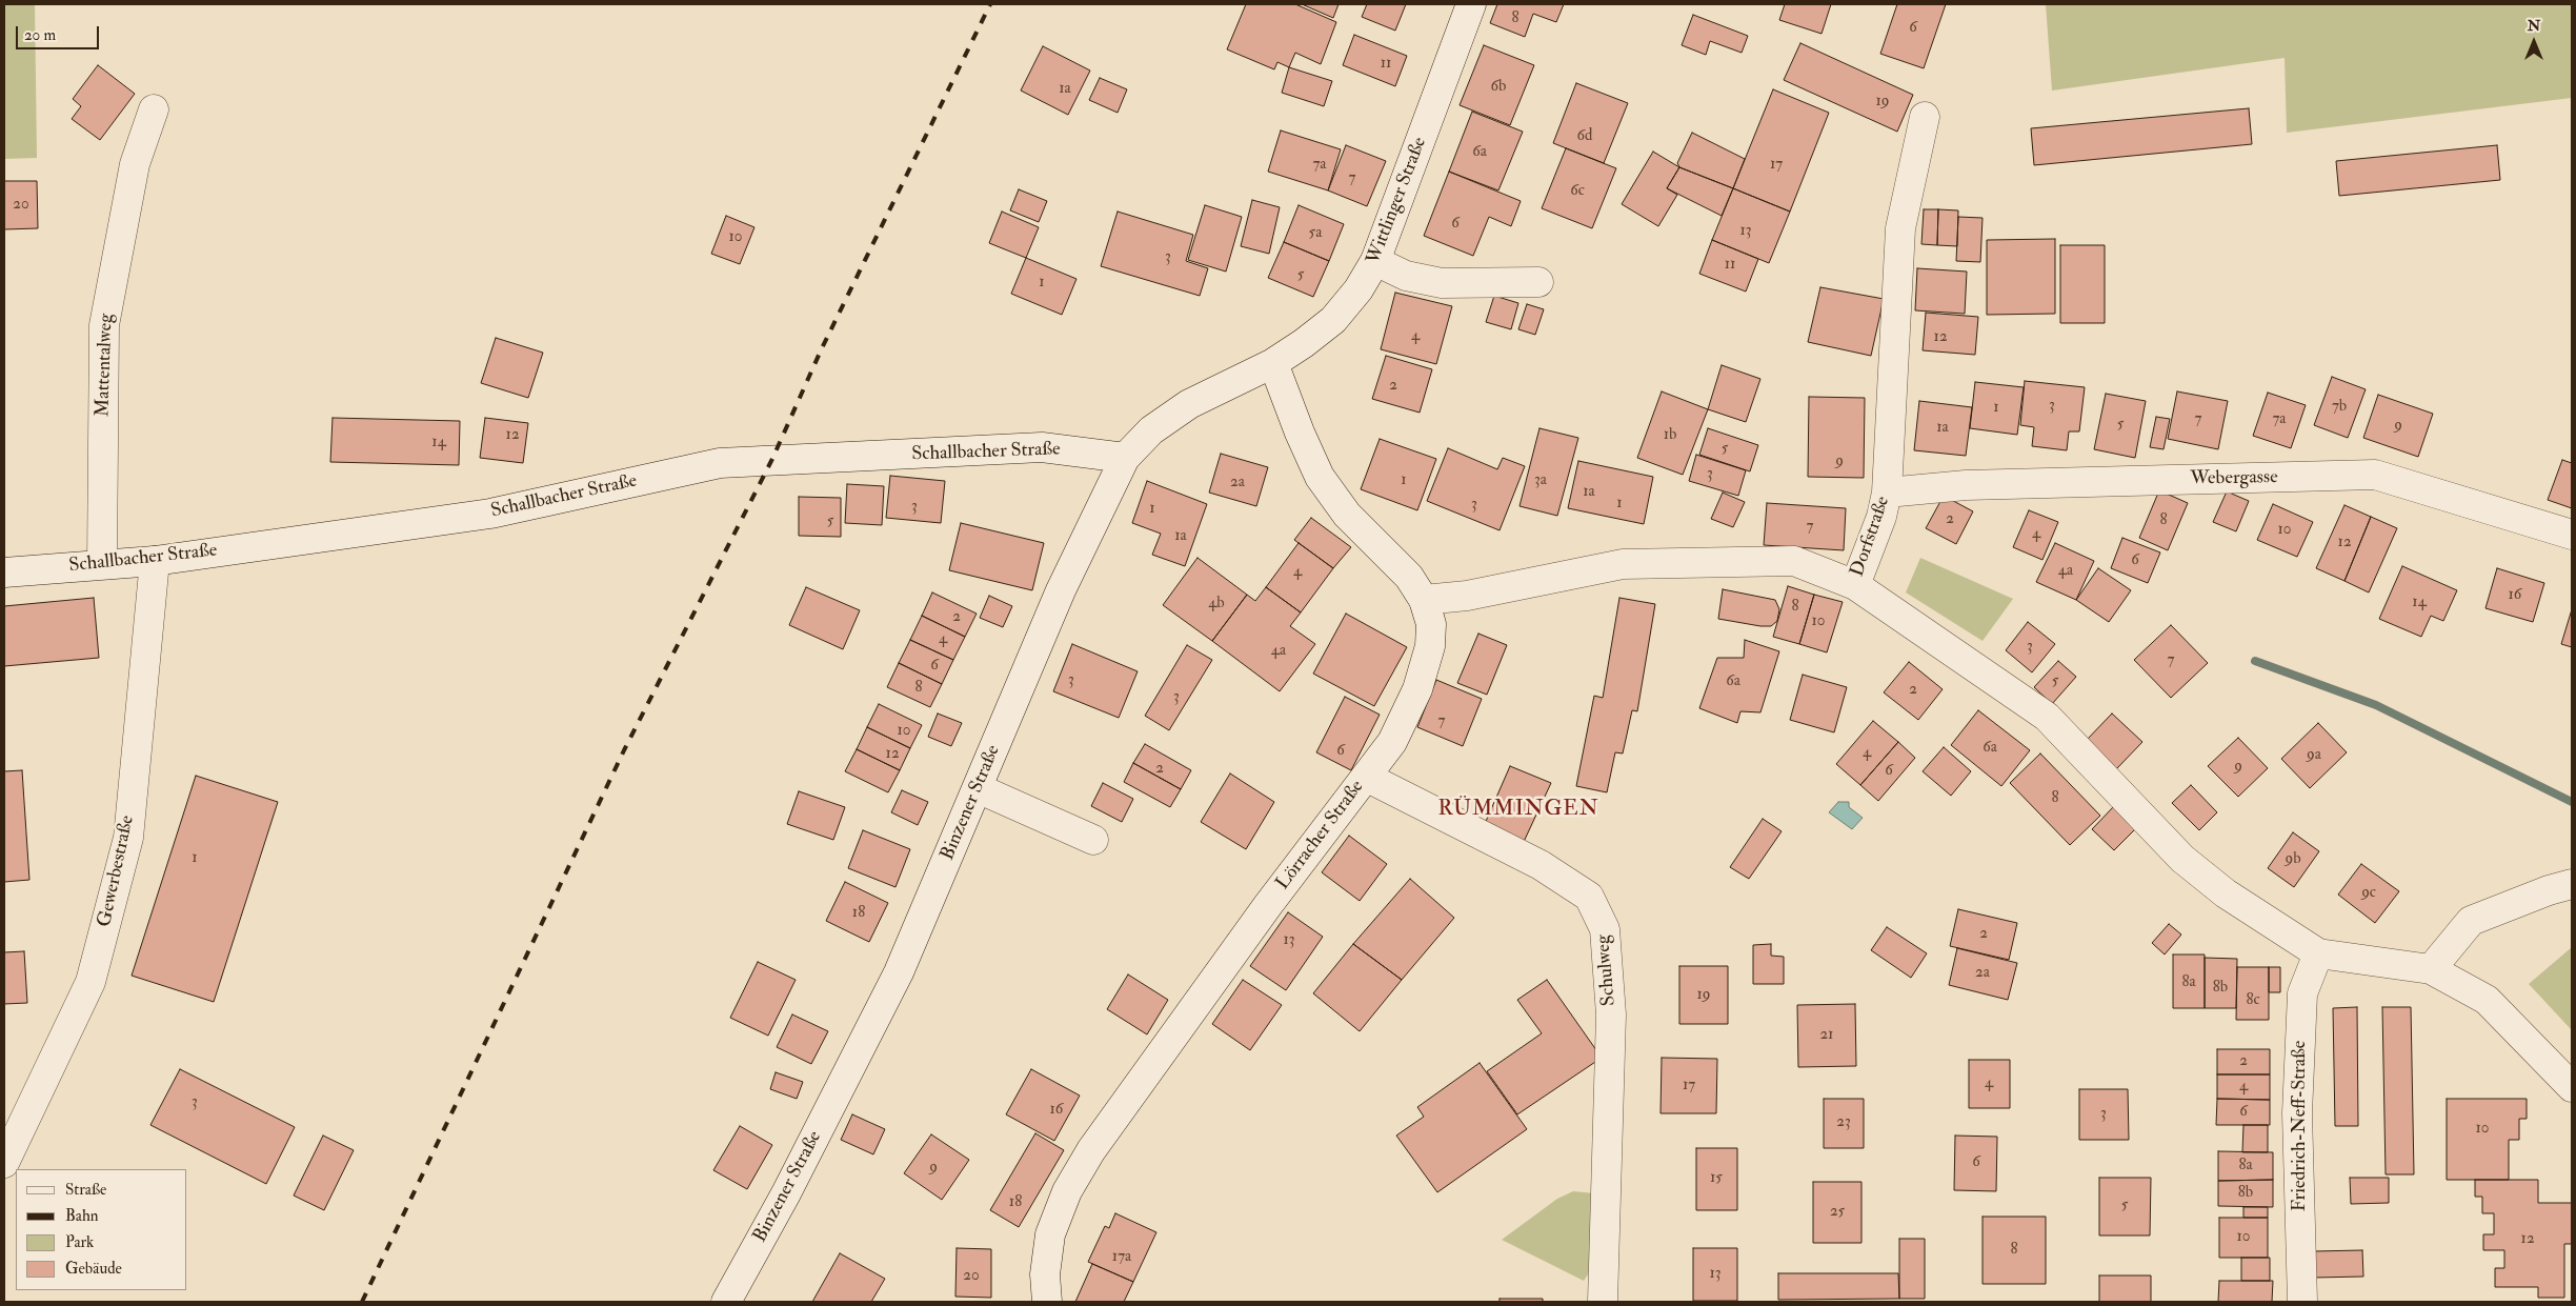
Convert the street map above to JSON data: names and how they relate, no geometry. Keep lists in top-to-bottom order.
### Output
{
  "streets": {
    "street": [
      "Wittlinger Straße",
      "Mattentalweg",
      "Schallbacher Straße",
      "Webergasse",
      "Dorfstraße",
      "Binzener Straße",
      "Lörracher Straße",
      "Gewerbestraße",
      "Schulweg",
      "Friedrich-Neff-Straße"
    ]
  },
  "crossings": [
    ["Wittlinger Straße", "Binzener Straße"],
    ["Wittlinger Straße", "Lörracher Straße"],
    ["Mattentalweg", "Schallbacher Straße"],
    ["Schallbacher Straße", "Binzener Straße"],
    ["Schallbacher Straße", "Gewerbestraße"],
    ["Webergasse", "Dorfstraße"],
    ["Dorfstraße", "Lörracher Straße"],
    ["Binzener Straße", "Lörracher Straße"],
    ["Lörracher Straße", "Schulweg"]
  ],
  "districts": ["RÜMMINGEN"],
  "house_numbers": [
    "8",
    "6",
    "11",
    "6b",
    "1a",
    "19",
    "6d",
    "6a",
    "7a",
    "17",
    "7",
    "6c",
    "20",
    "6",
    "13",
    "5a",
    "10",
    "3",
    "11",
    "5",
    "1",
    "4",
    "12",
    "2",
    "3",
    "7b",
    "1",
    "7",
    "7a",
    "5",
    "9",
    "1a",
    "12",
    "1b",
    "14",
    "5",
    "9",
    "3",
    "1",
    "3a",
    "2a",
    "1a",
    "1",
    "3",
    "3",
    "1",
    "2",
    "8",
    "5",
    "7",
    "10",
    "4",
    "1a",
    "12",
    "6",
    "4a",
    "4",
    "16",
    "14",
    "4b",
    "8",
    "2",
    "10",
    "4",
    "3",
    "4a",
    "7",
    "6",
    "3",
    "6a",
    "5",
    "8",
    "2",
    "3",
    "7",
    "10",
    "6a",
    "6",
    "4",
    "12",
    "9a",
    "9",
    "2",
    "6",
    "8",
    "1",
    "9b",
    "9c",
    "18",
    "2",
    "13",
    "2a",
    "8a",
    "8b",
    "19",
    "8c",
    "21",
    "2",
    "4",
    "17",
    "4",
    "3",
    "16",
    "6",
    "3",
    "23",
    "10",
    "6",
    "8a",
    "9",
    "15",
    "8b",
    "18",
    "5",
    "25",
    "10",
    "12",
    "8",
    "17a",
    "13",
    "20"
  ],
  "legend": [
    "Straße",
    "Bahn",
    "Park",
    "Gebäude"
  ],
  "scale_bar": "20 m",
  "north": "top"
}
